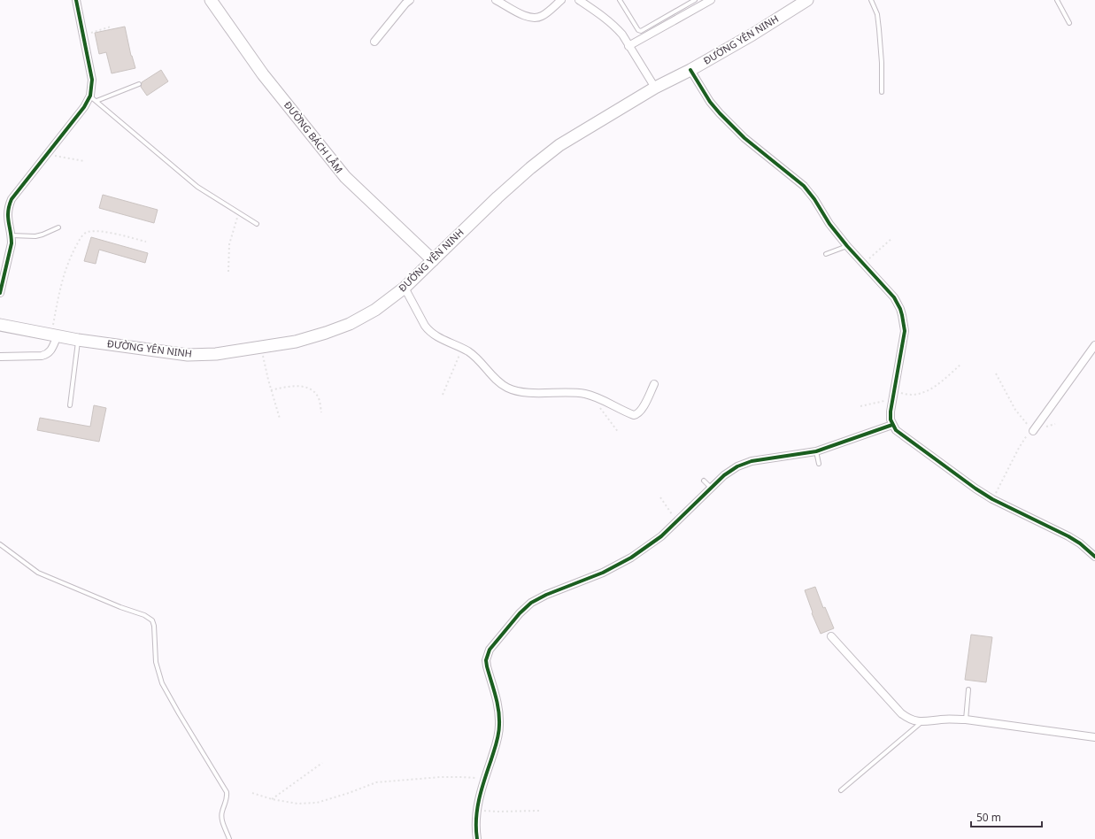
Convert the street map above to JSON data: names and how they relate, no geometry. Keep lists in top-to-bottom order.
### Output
{
  "streets": {
    "main road": ["ĐƯỜNG YÊN NINH", "ĐƯỜNG BÁCH LẪM"]
  },
  "crossings": [
    ["ĐƯỜNG YÊN NINH", "ĐƯỜNG BÁCH LẪM"]
  ],
  "scale_bar": "50 m"
}
